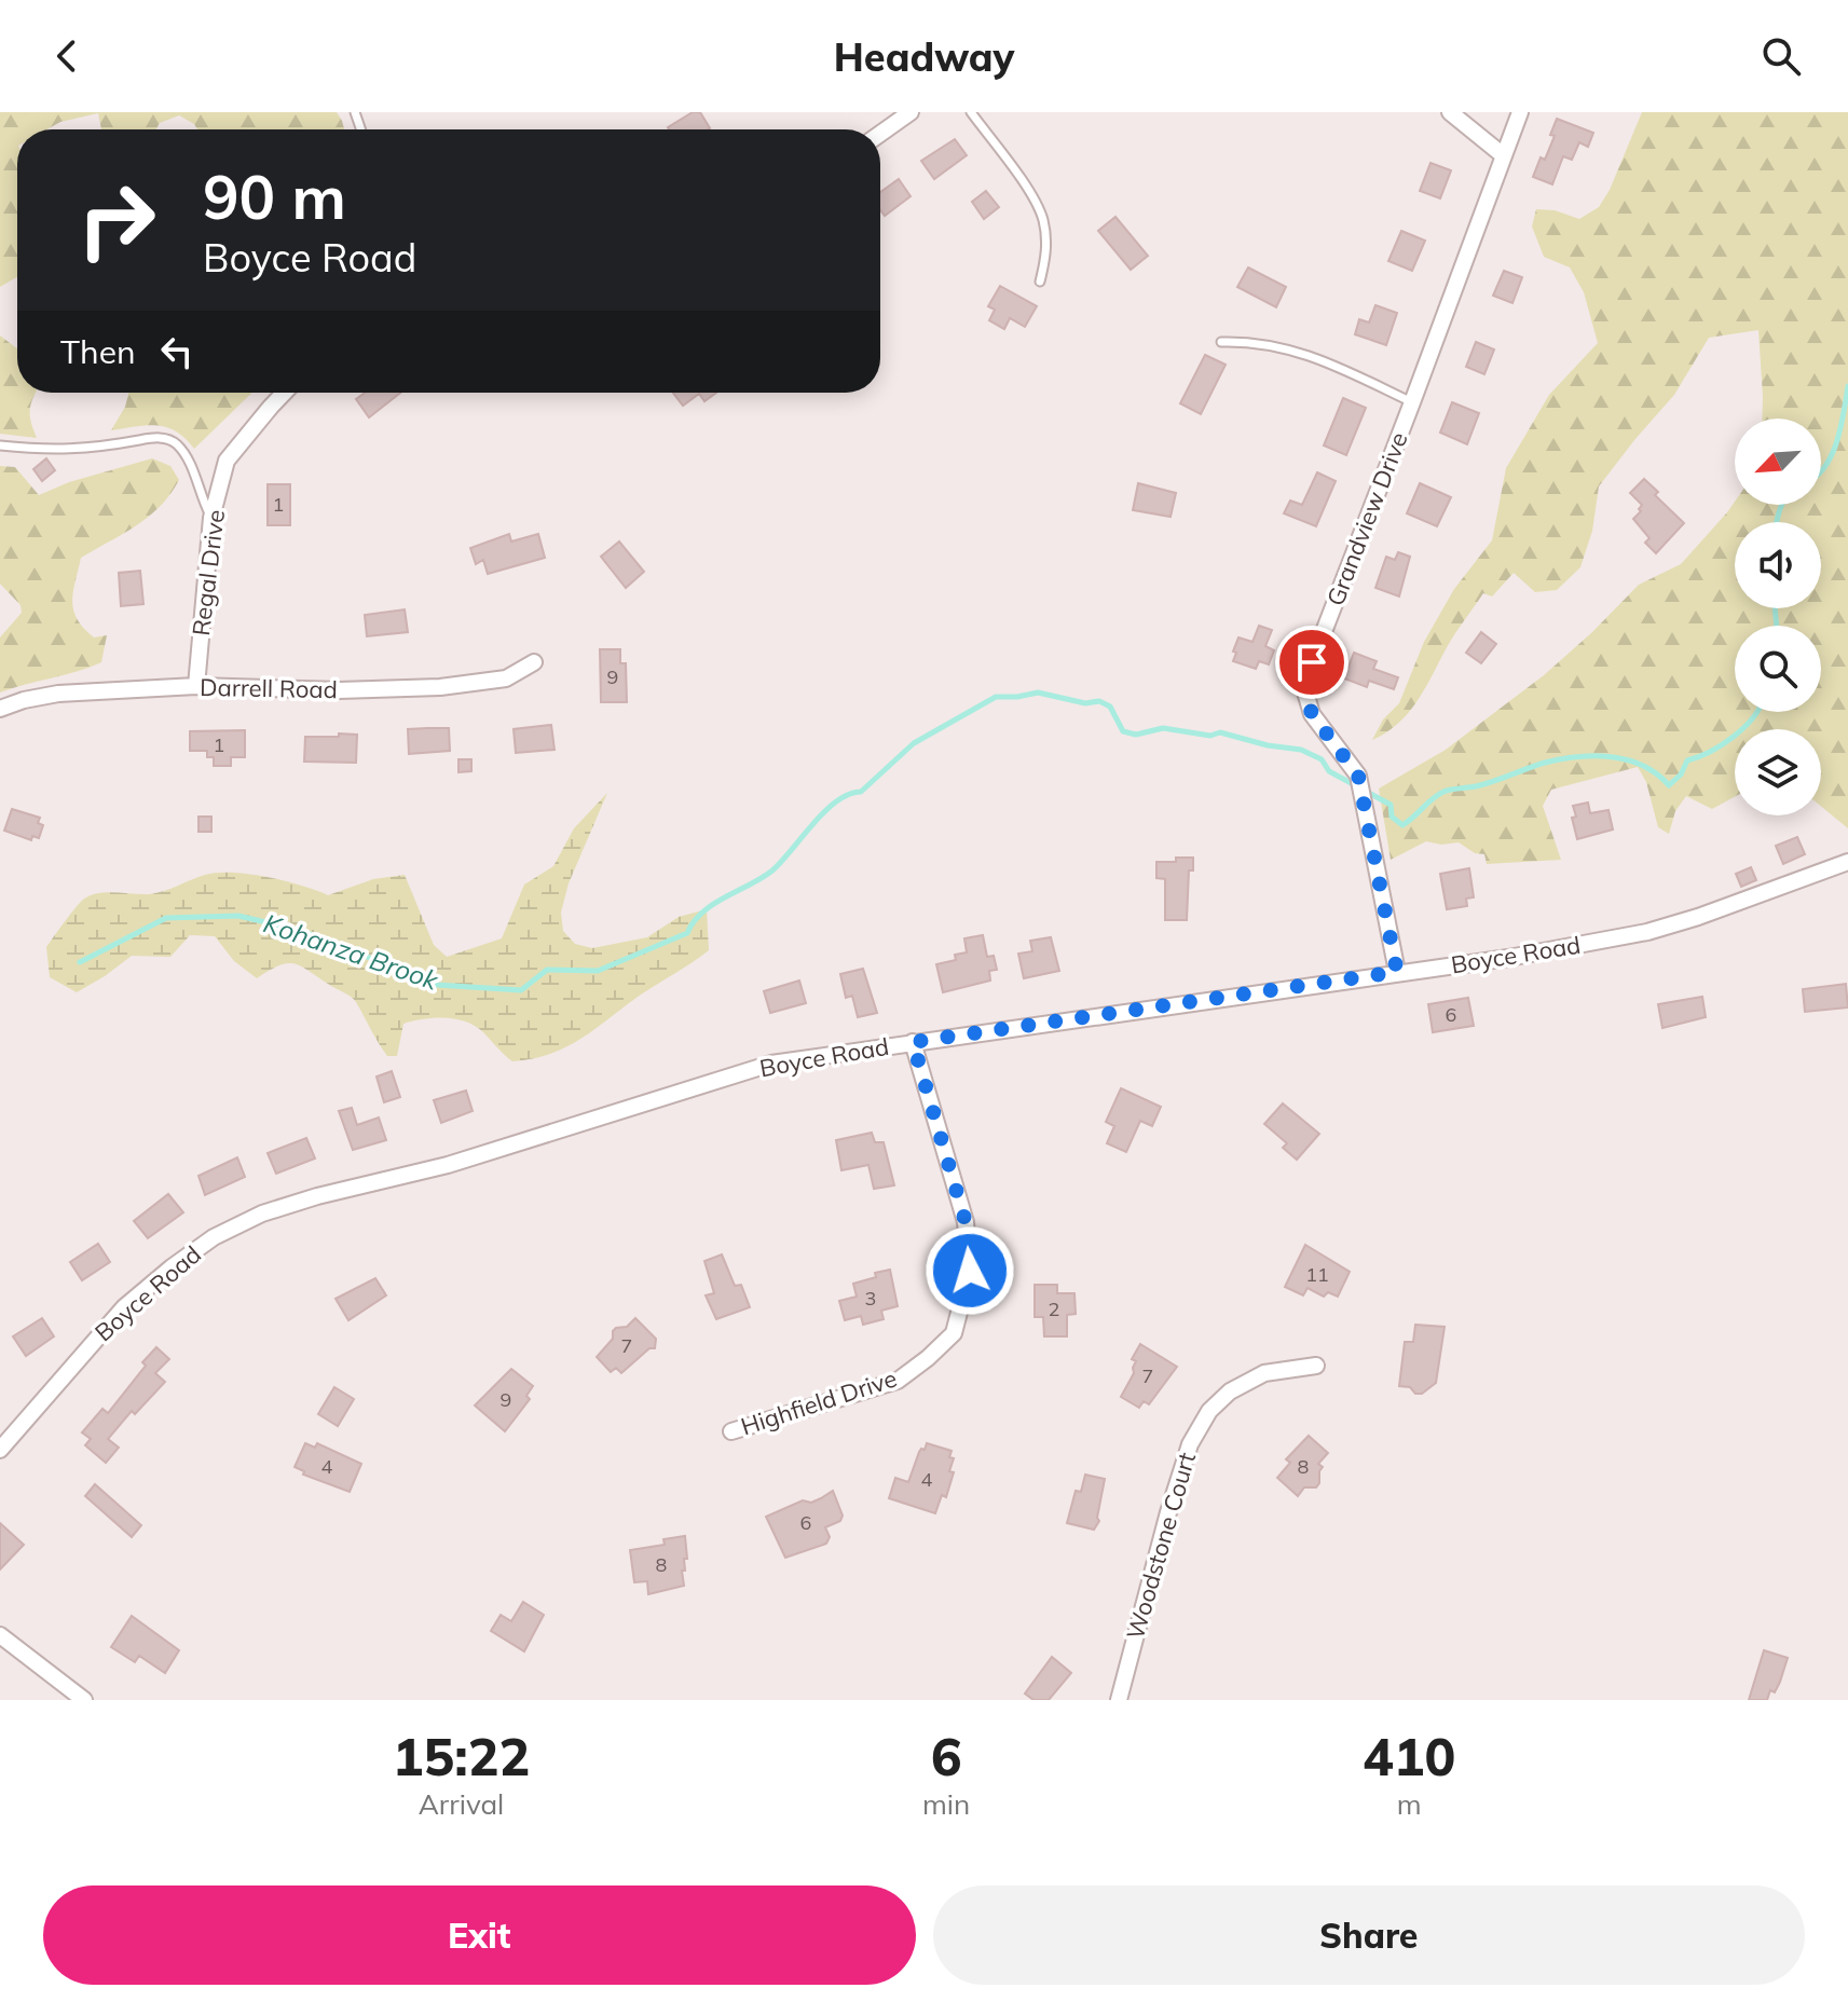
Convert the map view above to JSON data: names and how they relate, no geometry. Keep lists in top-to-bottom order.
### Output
{
  "streets": {
    "street": [
      "Grandview Drive",
      "Regal Drive",
      "Darrell Road",
      "Boyce Road",
      "Highfield Drive",
      "Woodstone Court"
    ]
  },
  "crossings": [
    ["Grandview Drive", "Boyce Road"],
    ["Regal Drive", "Darrell Road"],
    ["Boyce Road", "Highfield Drive"]
  ],
  "water": ["Kohanza Brook"],
  "house_numbers": [
    "1",
    "9",
    "1",
    "6",
    "11",
    "3",
    "2",
    "7",
    "7",
    "9",
    "4",
    "8",
    "4",
    "6",
    "8"
  ],
  "north": "bottom left",
  "page": {
    "header": "Headway",
    "turn": ["90 m", "Boyce Road"],
    "then": "Then",
    "eta": [
      "15:22",
      "Arrival",
      "6",
      "min",
      "410",
      "m"
    ],
    "buttons": ["Exit", "Share"]
  }
}
